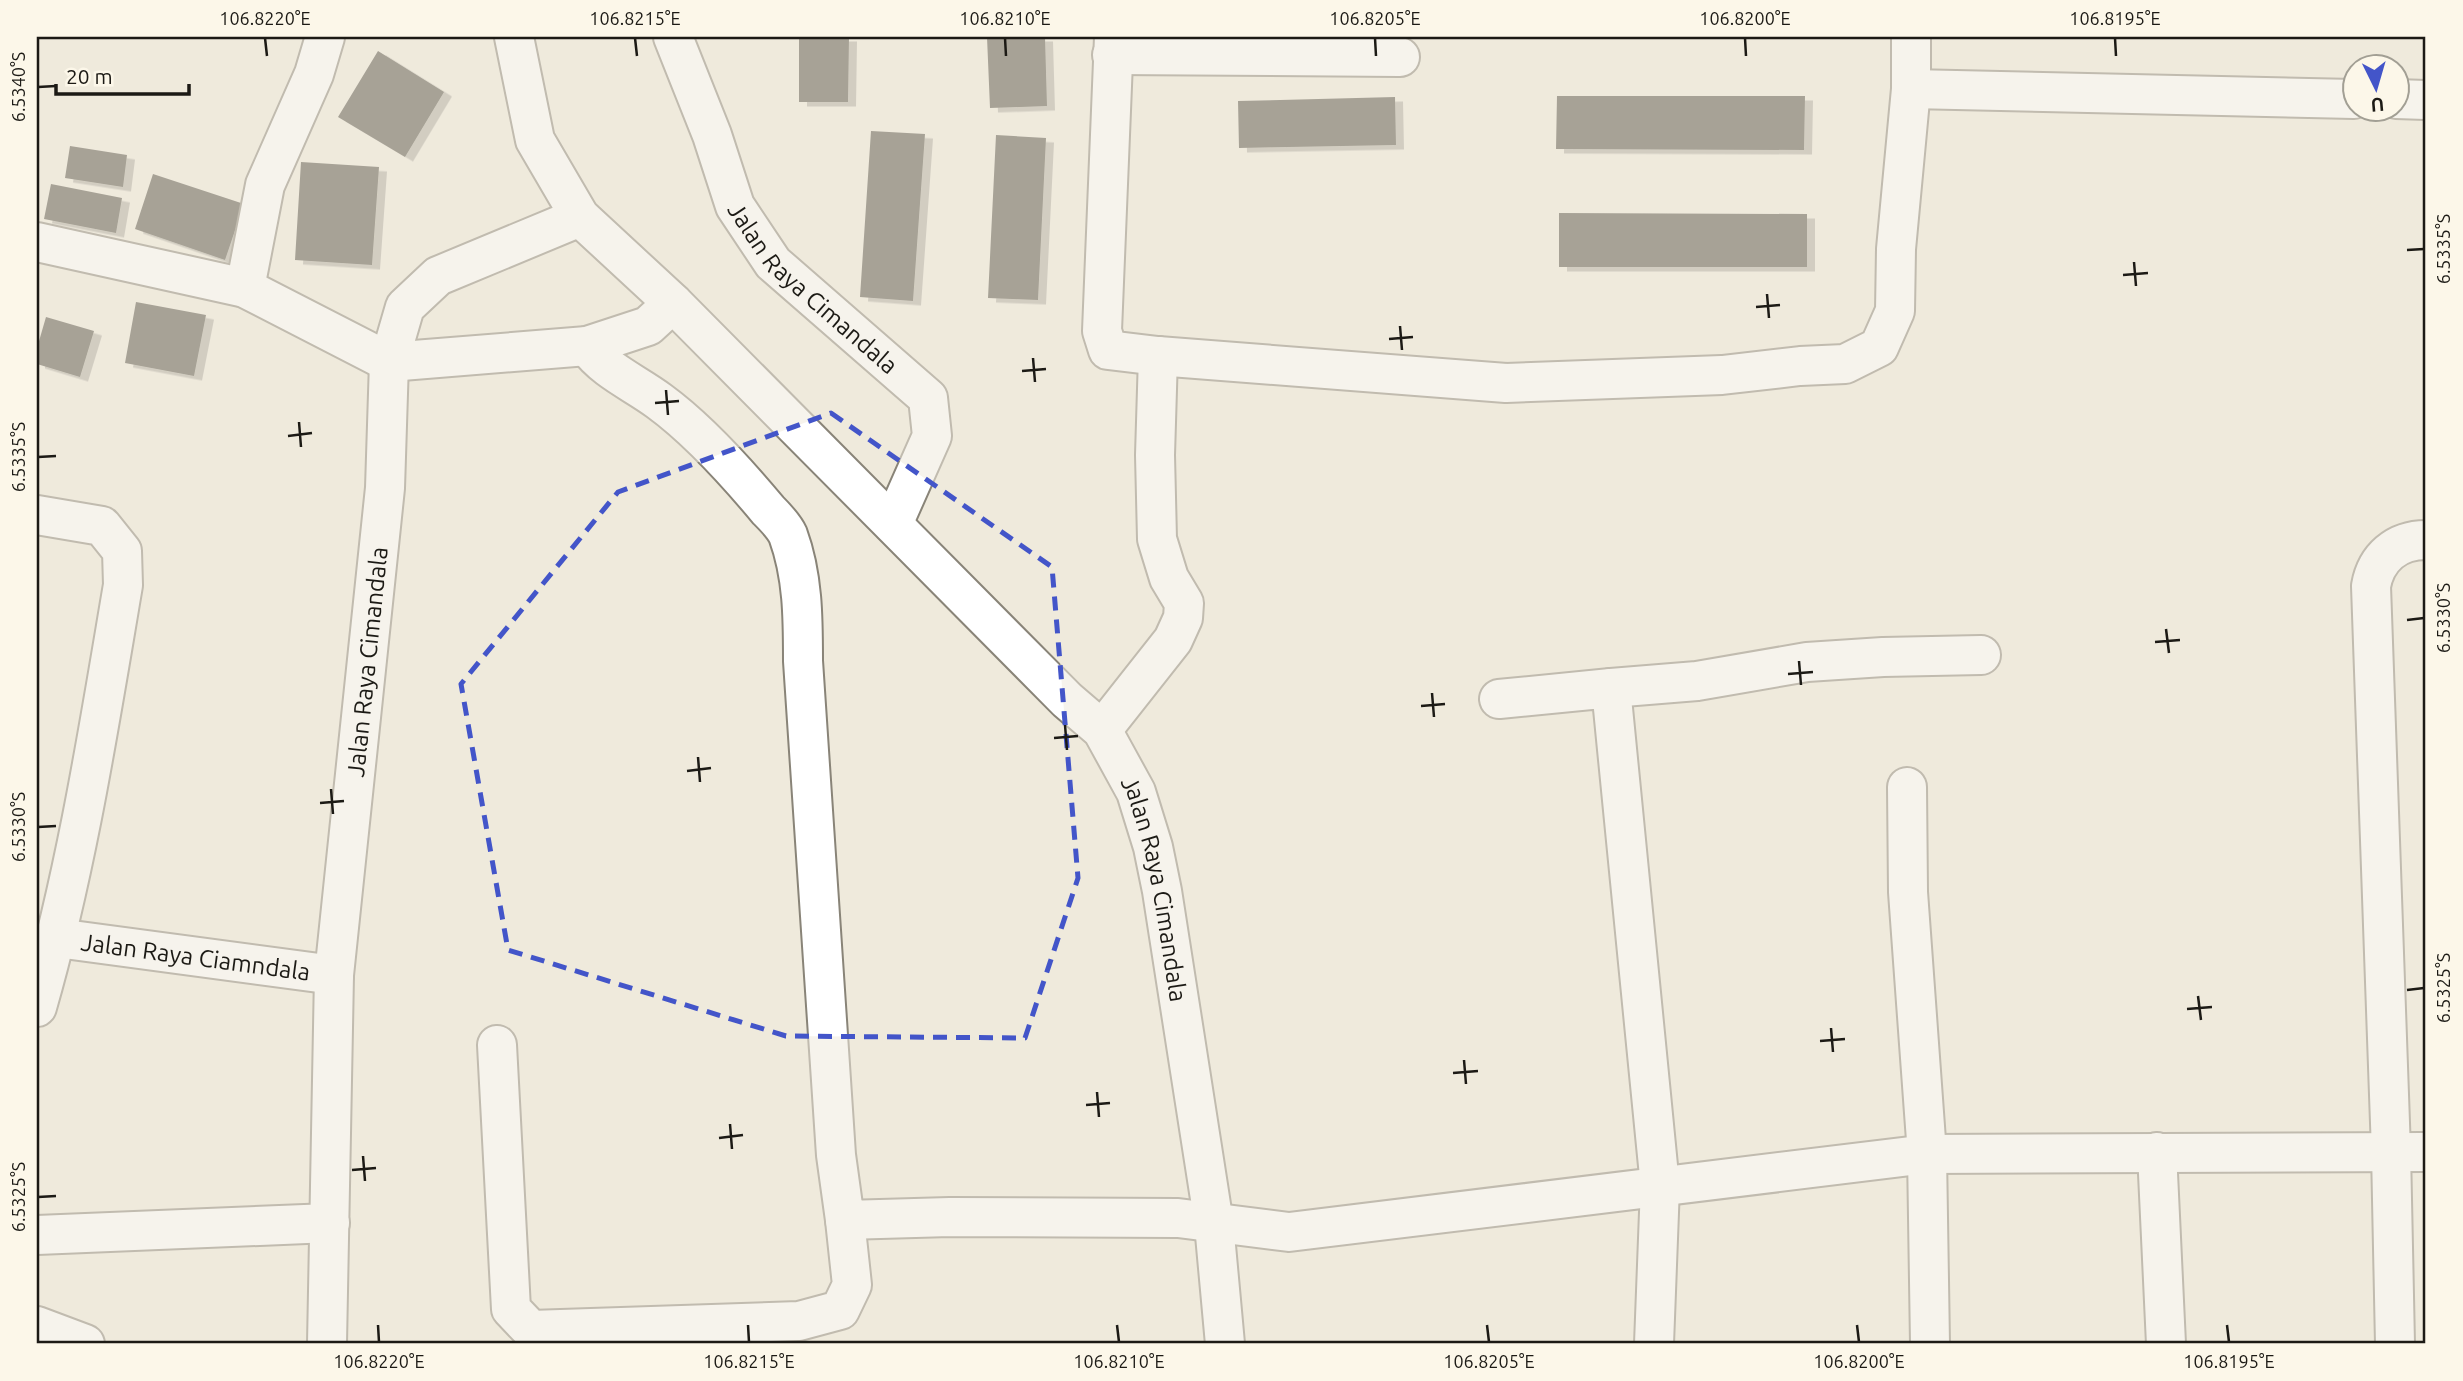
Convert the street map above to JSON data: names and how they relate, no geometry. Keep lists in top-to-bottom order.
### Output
{
  "streets": {
    "street": ["Jalan Raya Cimandala", "Jalan Raya Ciamndala"]
  },
  "crossings": [
    ["Jalan Raya Cimandala", "Jalan Raya Ciamndala"]
  ],
  "scale_bar": "20 m",
  "north": "bottom",
  "coordinates": [
    "106.8220°E",
    "106.8215°E",
    "106.8210°E",
    "106.8205°E",
    "106.8200°E",
    "106.8195°E",
    "6.5340°S",
    "6.5335°S",
    "6.5330°S",
    "6.5325°S"
  ]
}
